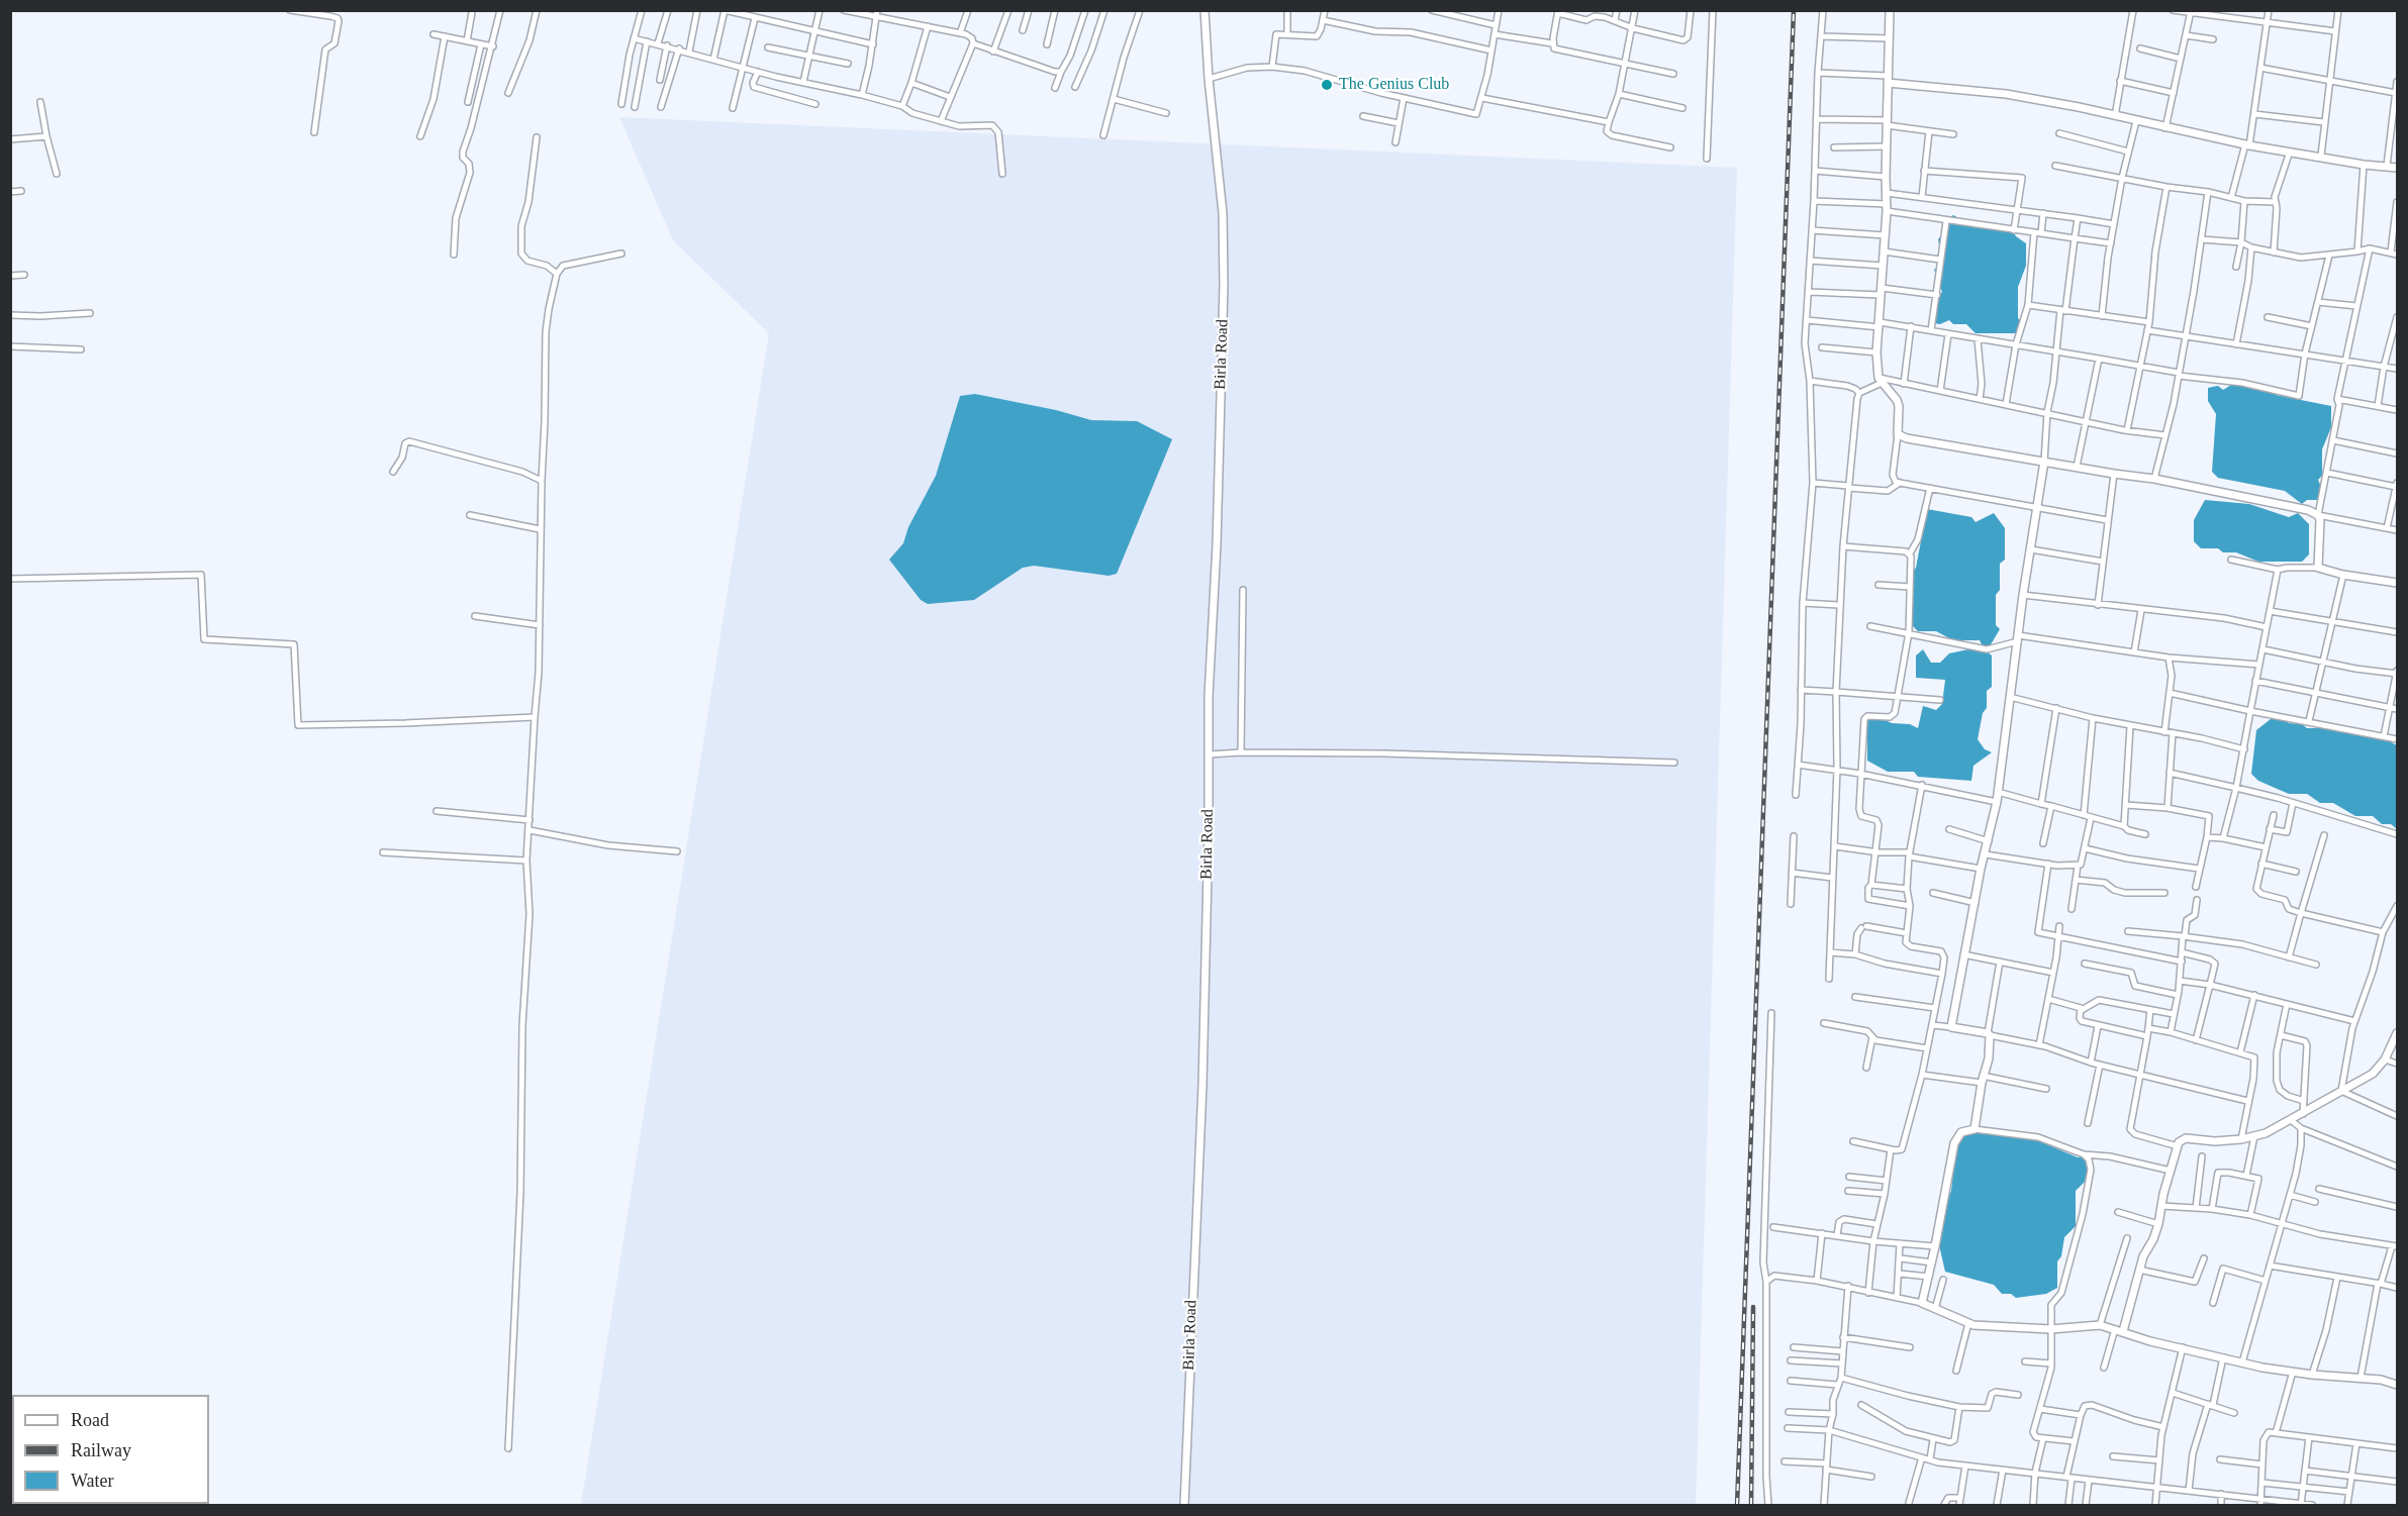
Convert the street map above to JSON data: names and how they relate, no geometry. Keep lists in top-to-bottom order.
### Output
{
  "streets": {
    "street": ["Birla Road"]
  },
  "places": ["The Genius Club"],
  "legend": ["Road", "Railway", "Water"]
}
